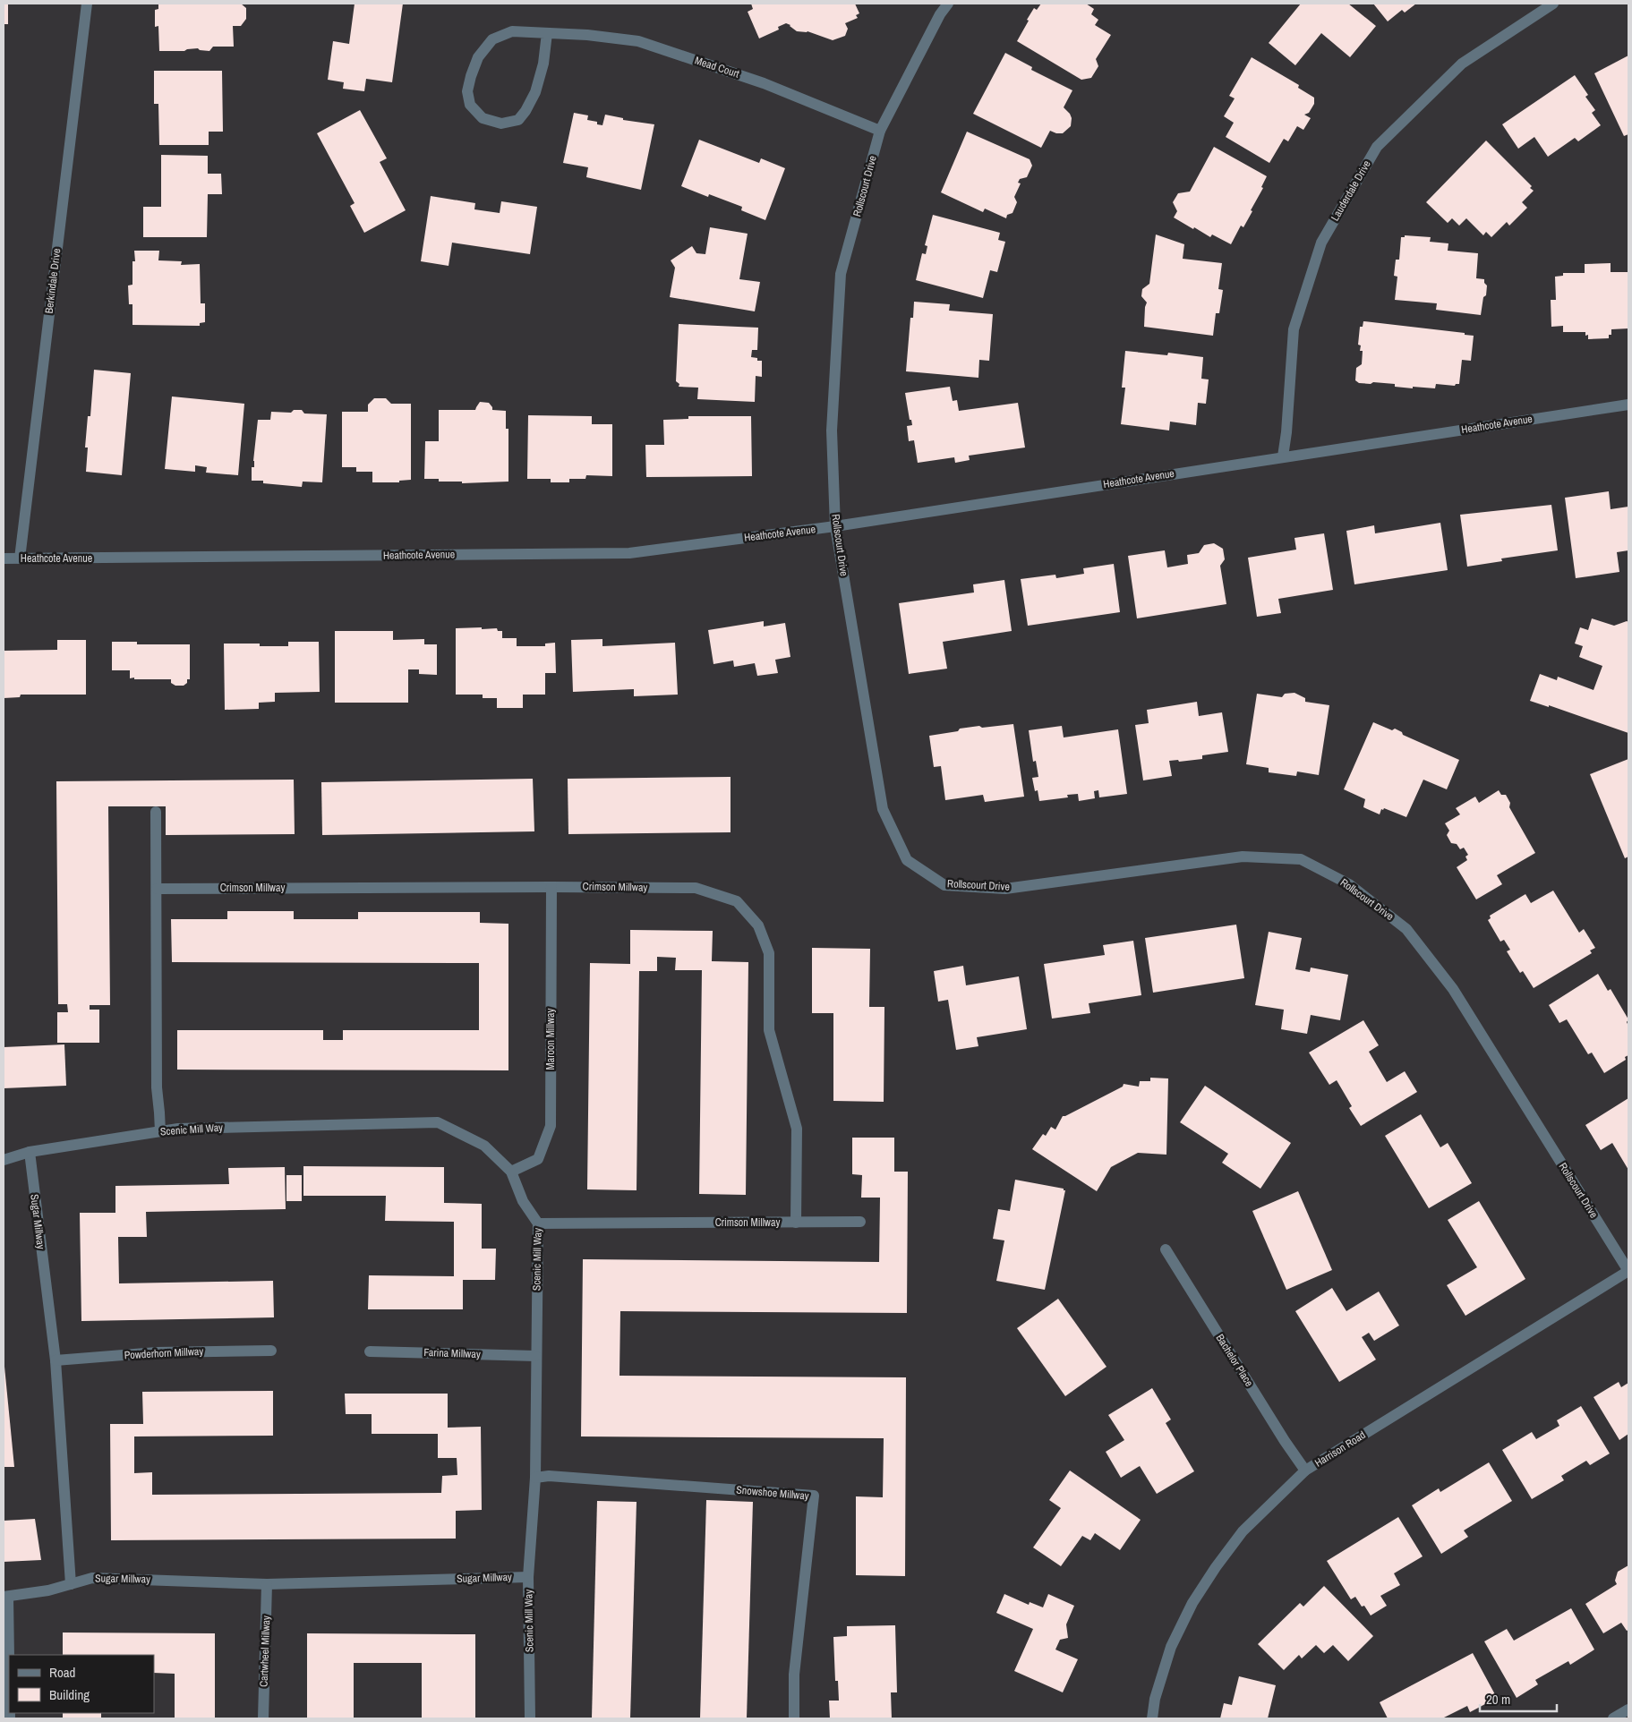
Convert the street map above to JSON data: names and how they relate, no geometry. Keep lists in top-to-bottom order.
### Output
{
  "streets": {
    "street": [
      "Mead Court",
      "Rollscourt Drive",
      "Lauderdale Drive",
      "Berkindale Drive",
      "Heathcote Avenue",
      "Crimson Millway",
      "Maroon Millway",
      "Scenic Mill Way",
      "Sugar Millway",
      "Powderhorn Millway",
      "Farina Millway",
      "Bachelor Place",
      "Harrison Road",
      "Snowshoe Millway",
      "Cartwheel Millway"
    ]
  },
  "crossings": [
    ["Mead Court", "Rollscourt Drive"],
    ["Rollscourt Drive", "Heathcote Avenue"],
    ["Rollscourt Drive", "Harrison Road"],
    ["Lauderdale Drive", "Heathcote Avenue"],
    ["Berkindale Drive", "Heathcote Avenue"],
    ["Crimson Millway", "Maroon Millway"],
    ["Crimson Millway", "Scenic Mill Way"],
    ["Maroon Millway", "Scenic Mill Way"],
    ["Scenic Mill Way", "Sugar Millway"],
    ["Scenic Mill Way", "Farina Millway"],
    ["Scenic Mill Way", "Snowshoe Millway"],
    ["Sugar Millway", "Powderhorn Millway"],
    ["Sugar Millway", "Cartwheel Millway"],
    ["Bachelor Place", "Harrison Road"]
  ],
  "legend": ["Road", "Building"],
  "scale_bar": "20 m"
}
